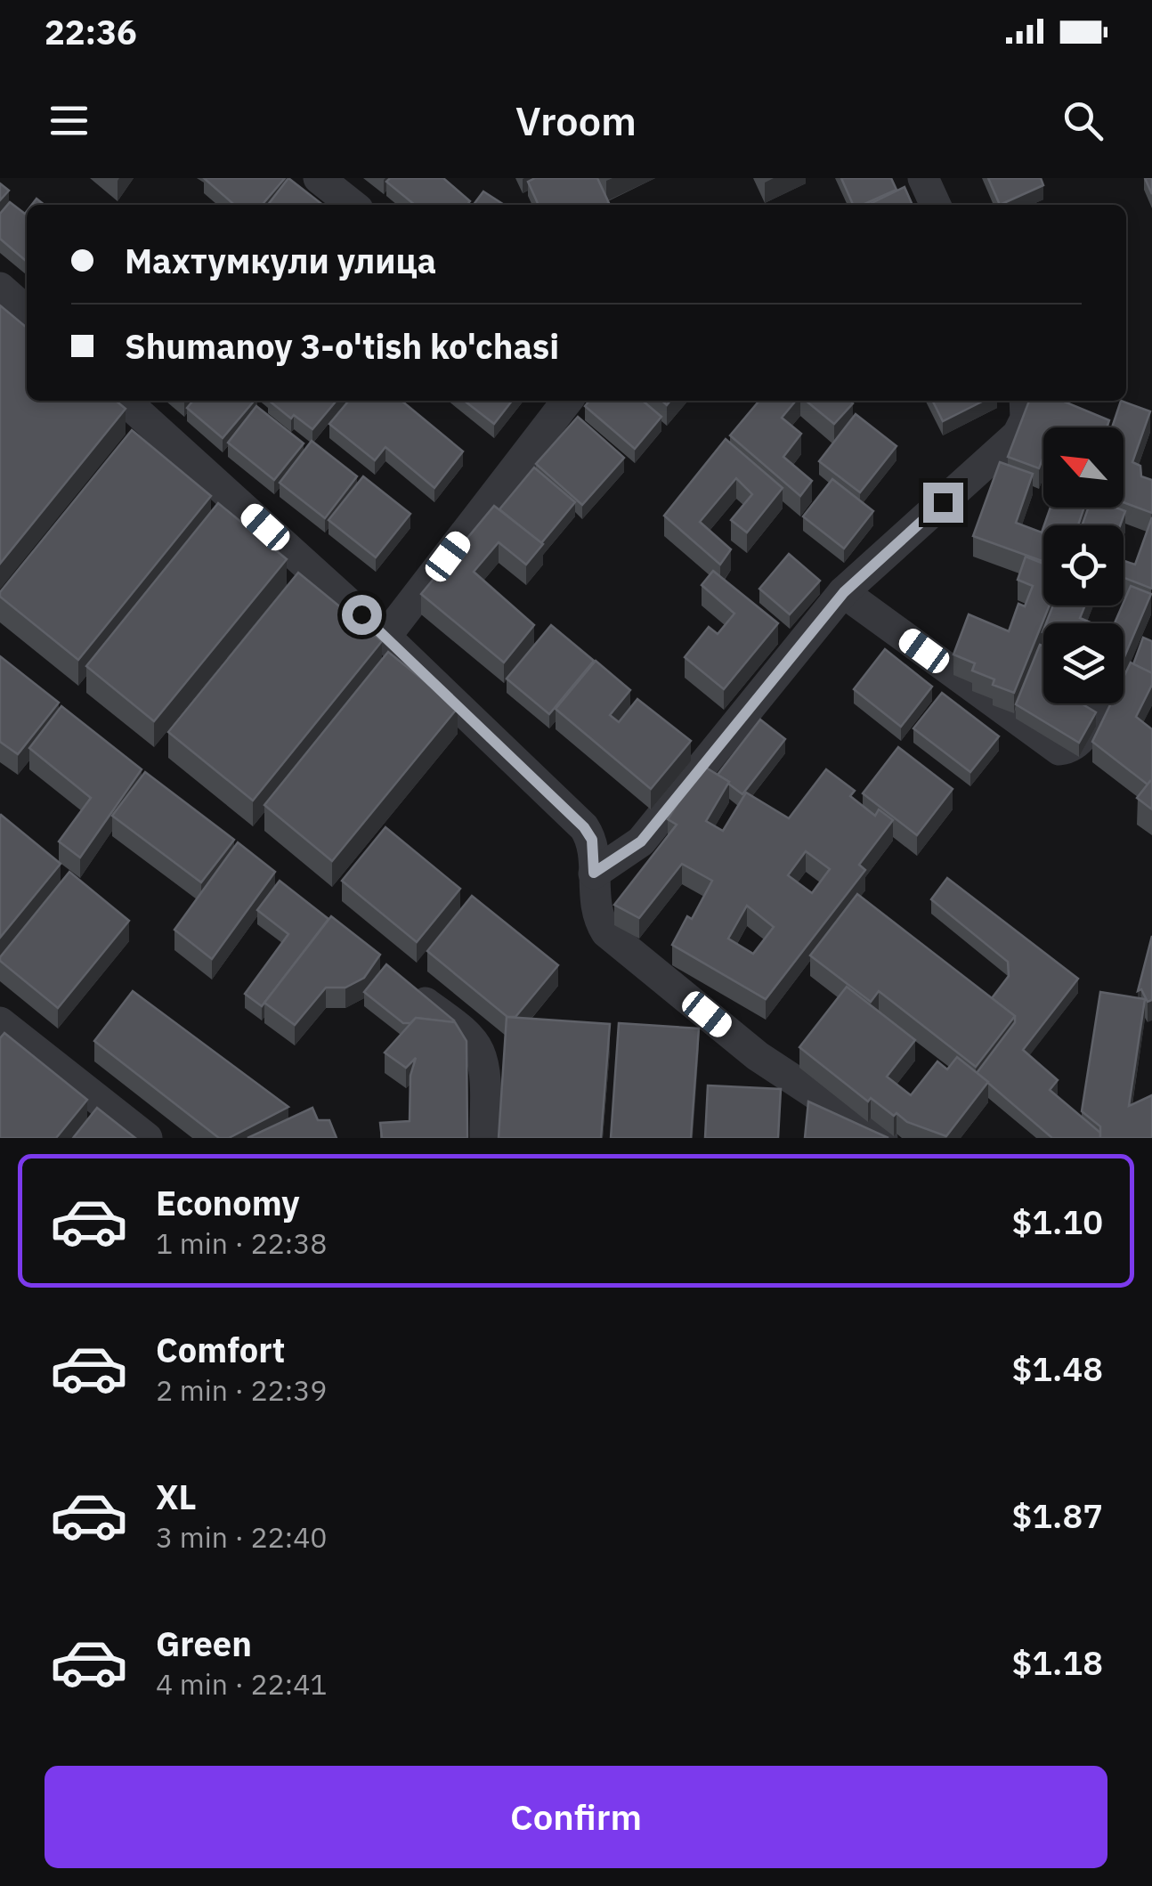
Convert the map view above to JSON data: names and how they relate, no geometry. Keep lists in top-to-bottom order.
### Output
{
  "north": "top left",
  "page": {
    "status": "22:36",
    "header": "Vroom",
    "banner": ["Махтумкули улица", "Shumanoy 3-o'tish ko'chasi"],
    "list": [
      {
        "name": "Economy",
        "note": "1 min · 22:38",
        "value": "$1.10"
      },
      {
        "name": "Comfort",
        "note": "2 min · 22:39",
        "value": "$1.48"
      },
      {
        "name": "XL",
        "note": "3 min · 22:40",
        "value": "$1.87"
      },
      {
        "name": "Green",
        "note": "4 min · 22:41",
        "value": "$1.18"
      }
    ],
    "buttons": "Confirm"
  }
}
